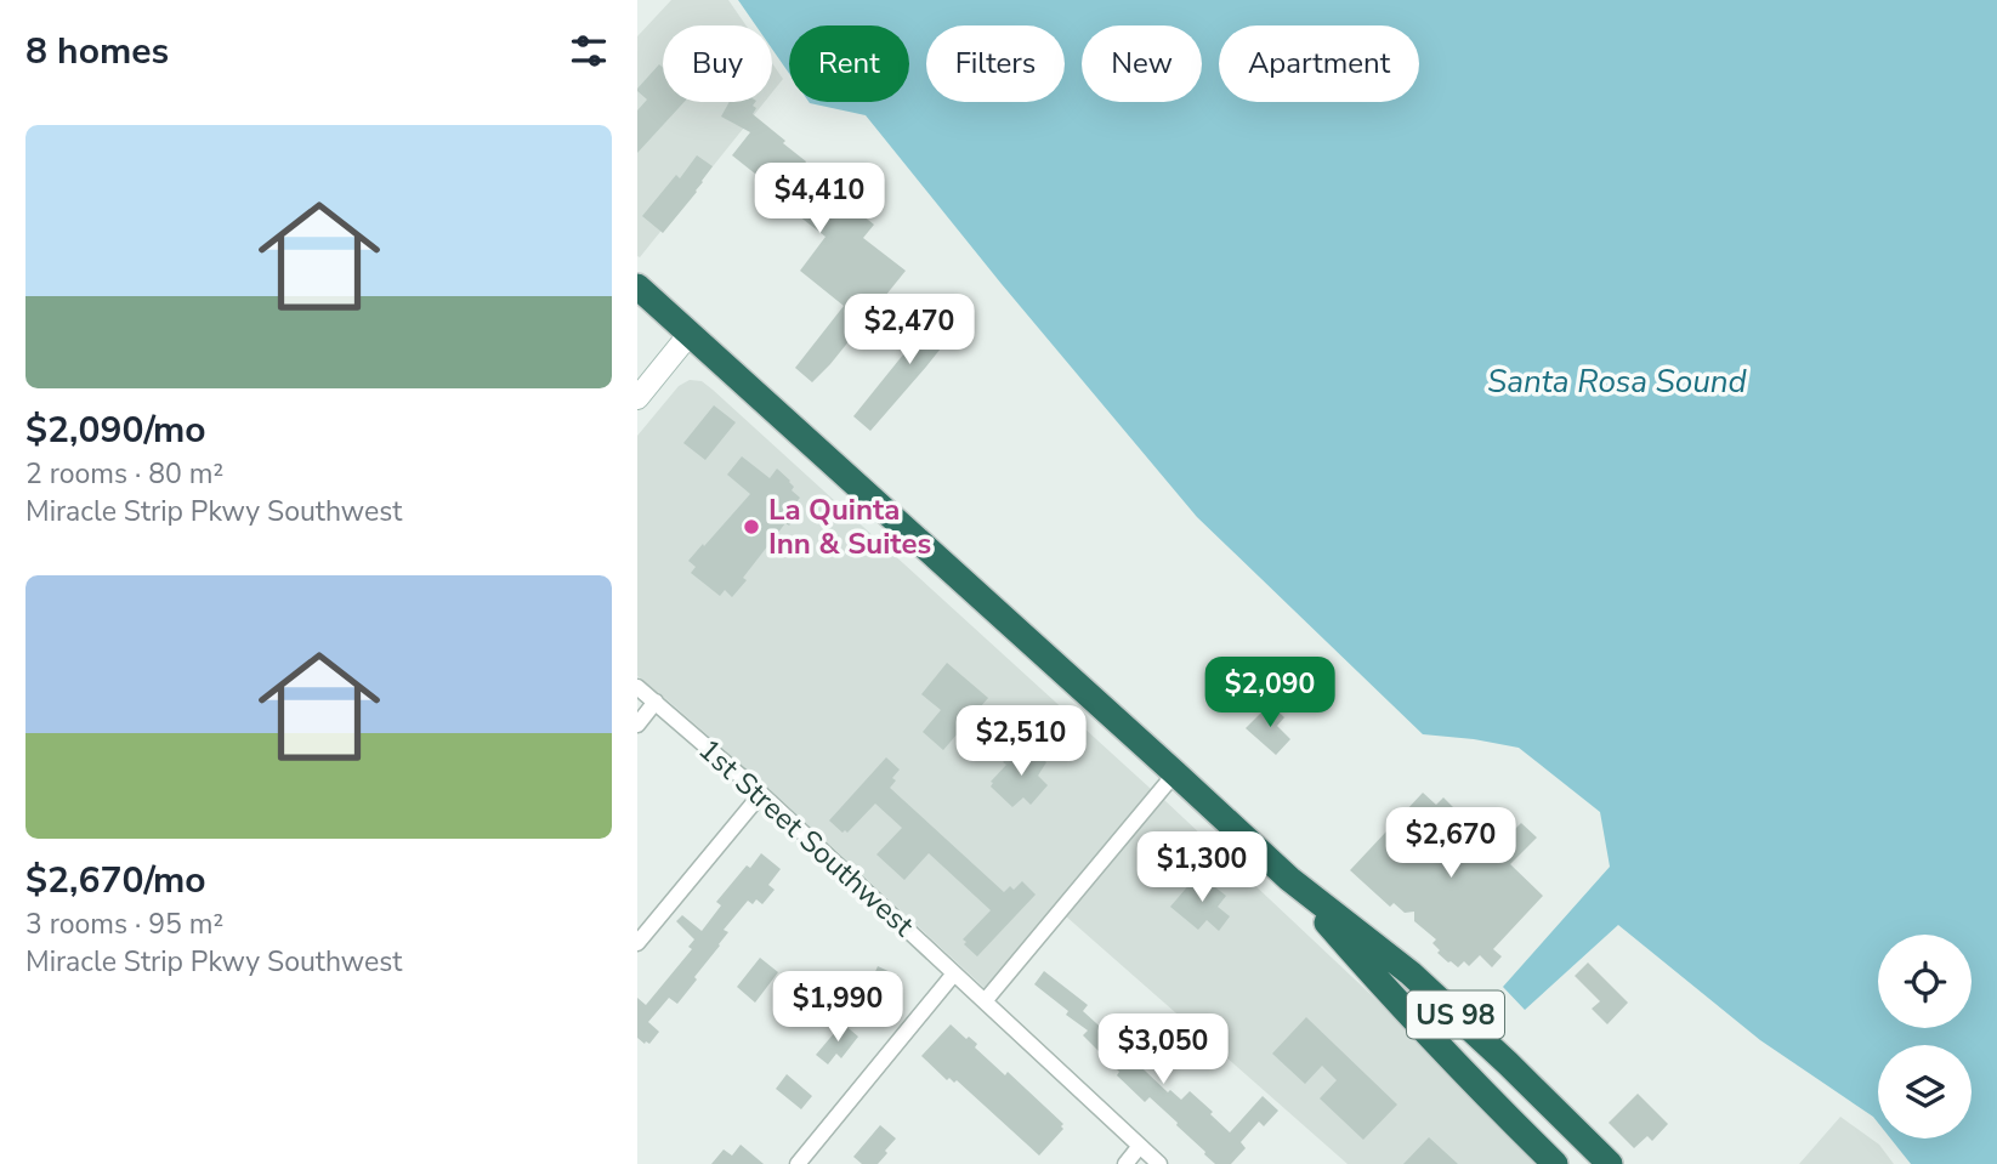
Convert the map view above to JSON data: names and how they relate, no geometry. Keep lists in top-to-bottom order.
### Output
{
  "streets": {
    "highway": ["US 98"],
    "street": ["1st Street Southwest"]
  },
  "water": ["Santa Rosa Sound"],
  "places": ["La Quinta Inn & Suites"],
  "page": {
    "heading": "8 homes",
    "chip": [
      "Buy",
      "Rent",
      "Filters",
      "New",
      "Apartment"
    ],
    "list": [
      {
        "name": "$2,090/mo",
        "note": "2 rooms · 80 m² · Miracle Strip Pkwy Southwest"
      },
      {
        "name": "$2,670/mo",
        "note": "3 rooms · 95 m² · Miracle Strip Pkwy Southwest"
      }
    ],
    "price": [
      "$4,410",
      "$2,470",
      "$2,090",
      "$2,510",
      "$2,670",
      "$1,300",
      "$1,990",
      "$3,050"
    ]
  }
}
